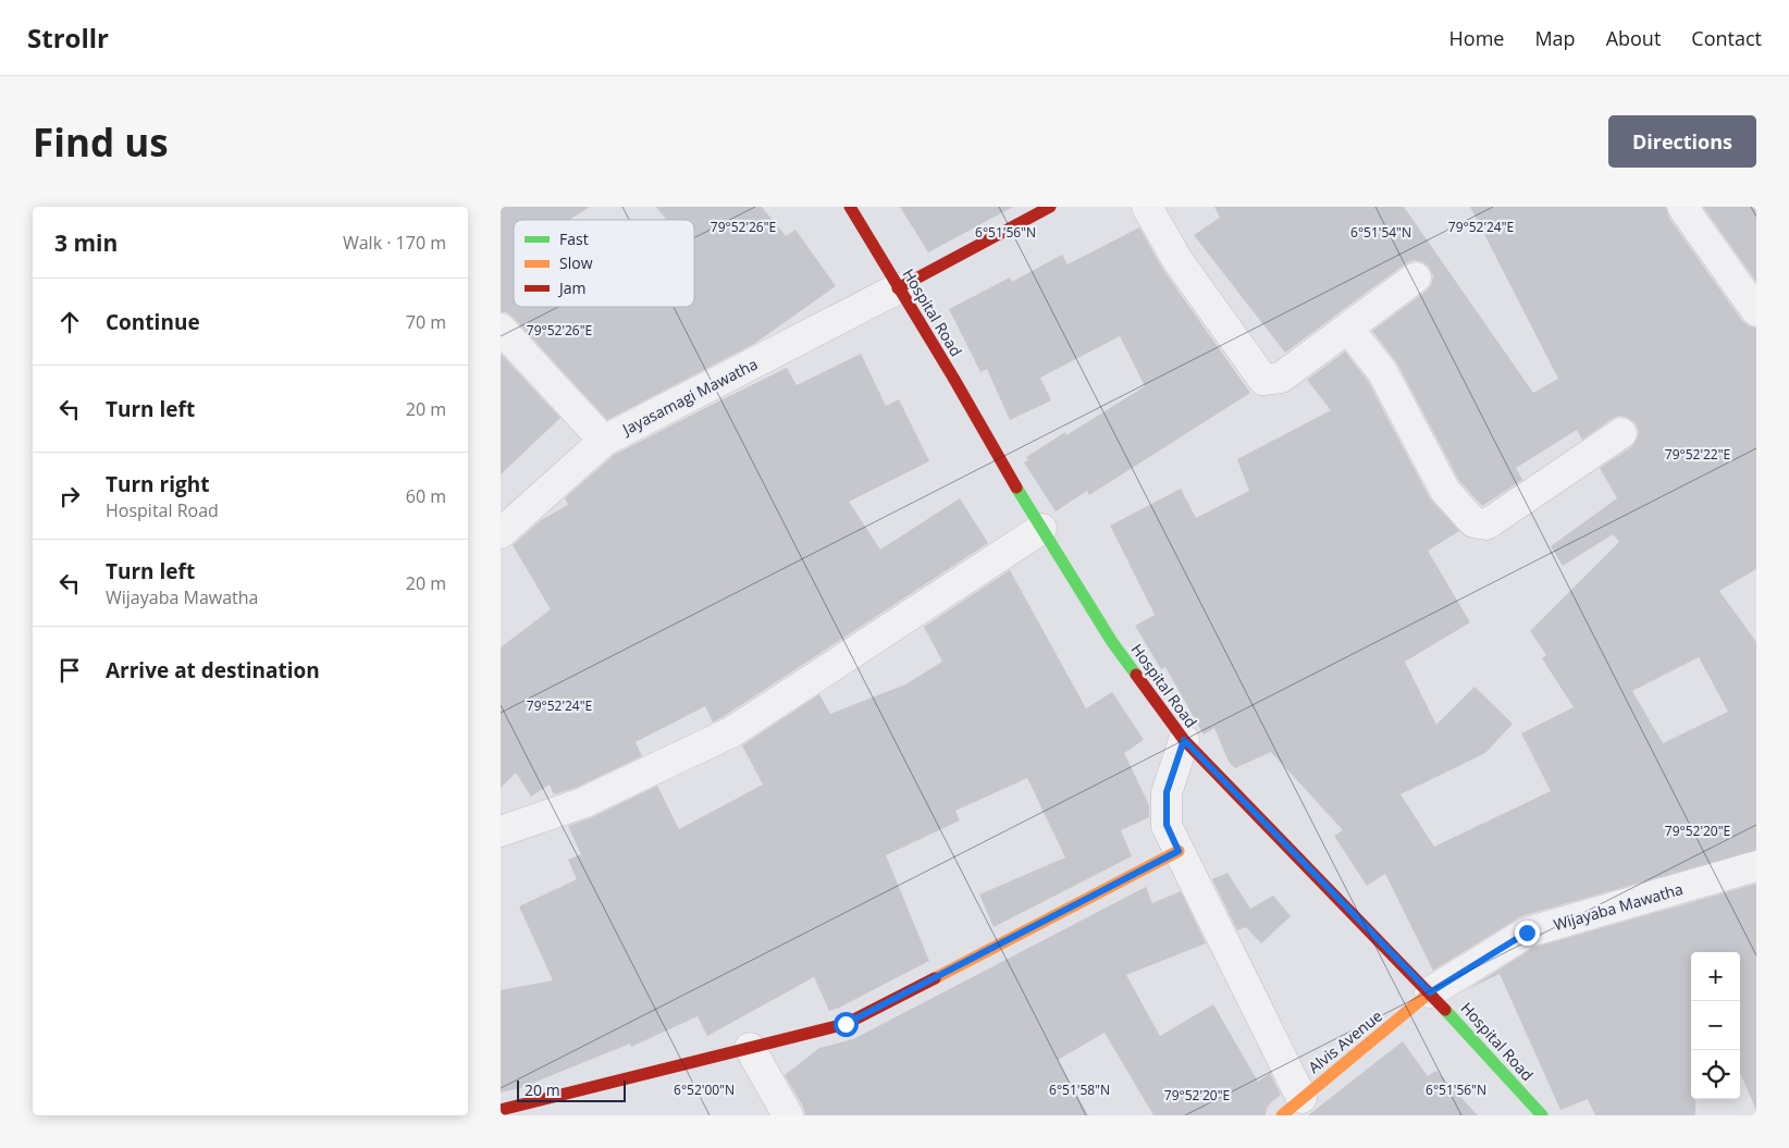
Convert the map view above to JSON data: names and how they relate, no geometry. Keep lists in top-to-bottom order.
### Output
{
  "streets": {
    "main road": ["Hospital Road", "Alvis Avenue"],
    "street": ["Jayasamagi Mawatha", "Wijayaba Mawatha"]
  },
  "crossings": [
    ["Hospital Road", "Jayasamagi Mawatha"],
    ["Hospital Road", "Wijayaba Mawatha"],
    ["Hospital Road", "Alvis Avenue"],
    ["Wijayaba Mawatha", "Alvis Avenue"]
  ],
  "legend": ["Fast", "Slow", "Jam"],
  "scale_bar": "20 m",
  "page": {
    "header": "Strollr",
    "nav": [
      "Home",
      "Map",
      "About",
      "Contact"
    ],
    "buttons": "Directions",
    "title": "Find us",
    "heading": ["3 min", "Walk · 170 m"],
    "list": [
      ["Continue", "70 m"],
      ["Turn left", "20 m"],
      ["Turn right", "Hospital Road", "60 m"],
      ["Turn left", "Wijayaba Mawatha", "20 m"],
      "Arrive at destination"
    ],
    "map_buttons": ["+", "−"],
    "scale": "20 m"
  },
  "coordinates": [
    "79°52'24\"E",
    "79°52'26\"E",
    "6°51'56\"N",
    "6°51'54\"N",
    "79°52'22\"E",
    "79°52'20\"E",
    "6°52'00\"N",
    "6°51'58\"N"
  ]
}
